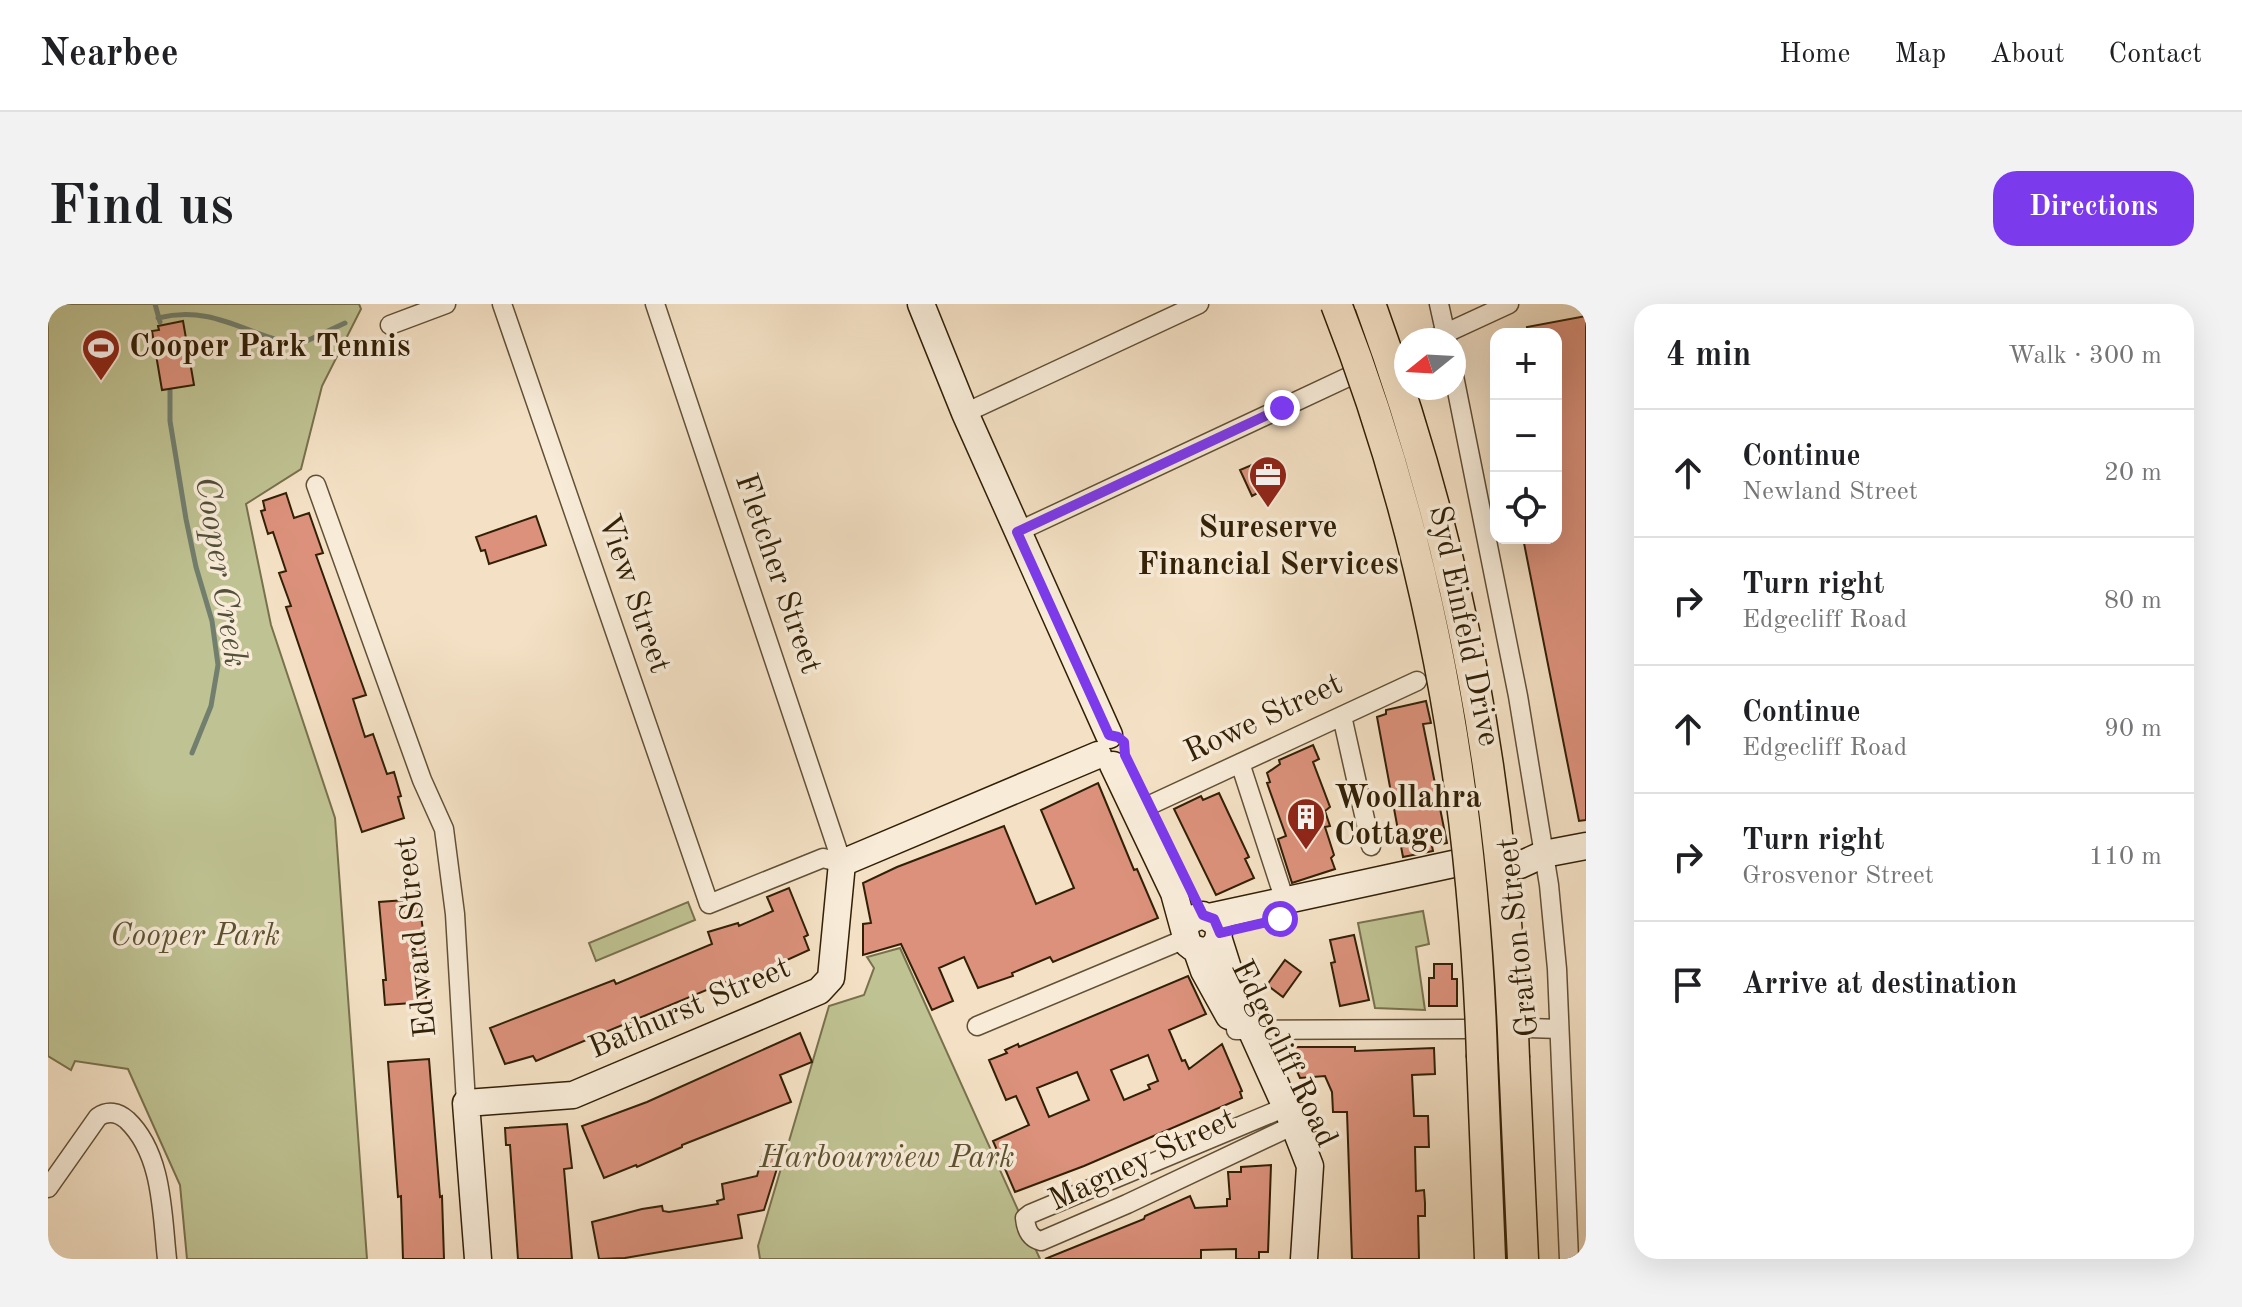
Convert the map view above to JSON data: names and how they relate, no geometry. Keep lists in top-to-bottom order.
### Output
{
  "streets": {
    "main road": ["Syd Einfeld Drive"],
    "street": [
      "Fletcher Street",
      "View Street",
      "Rowe Street",
      "Edward Street",
      "Grafton Street",
      "Bathurst Street",
      "Edgecliff Road",
      "Magney Street"
    ]
  },
  "crossings": [
    ["Fletcher Street", "View Street"],
    ["Fletcher Street", "Bathurst Street"],
    ["View Street", "Bathurst Street"],
    ["Rowe Street", "Edgecliff Road"],
    ["Edward Street", "Bathurst Street"],
    ["Edgecliff Road", "Magney Street"]
  ],
  "water": ["Cooper Creek"],
  "parks": ["Cooper Park", "Harbourview Park"],
  "places": {
    "sports": ["Cooper Park Tennis"],
    "office": ["Sureserve Financial Services"],
    "building": ["Woollahra Cottage"]
  },
  "north": "left",
  "page": {
    "header": "Nearbee",
    "nav": [
      "Home",
      "Map",
      "About",
      "Contact"
    ],
    "buttons": "Directions",
    "title": "Find us",
    "heading": ["4 min", "Walk · 300 m"],
    "map_buttons": ["+", "−"],
    "list": [
      ["Continue", "Newland Street", "20 m"],
      ["Turn right", "Edgecliff Road", "80 m"],
      ["Continue", "Edgecliff Road", "90 m"],
      ["Turn right", "Grosvenor Street", "110 m"],
      "Arrive at destination"
    ]
  }
}
